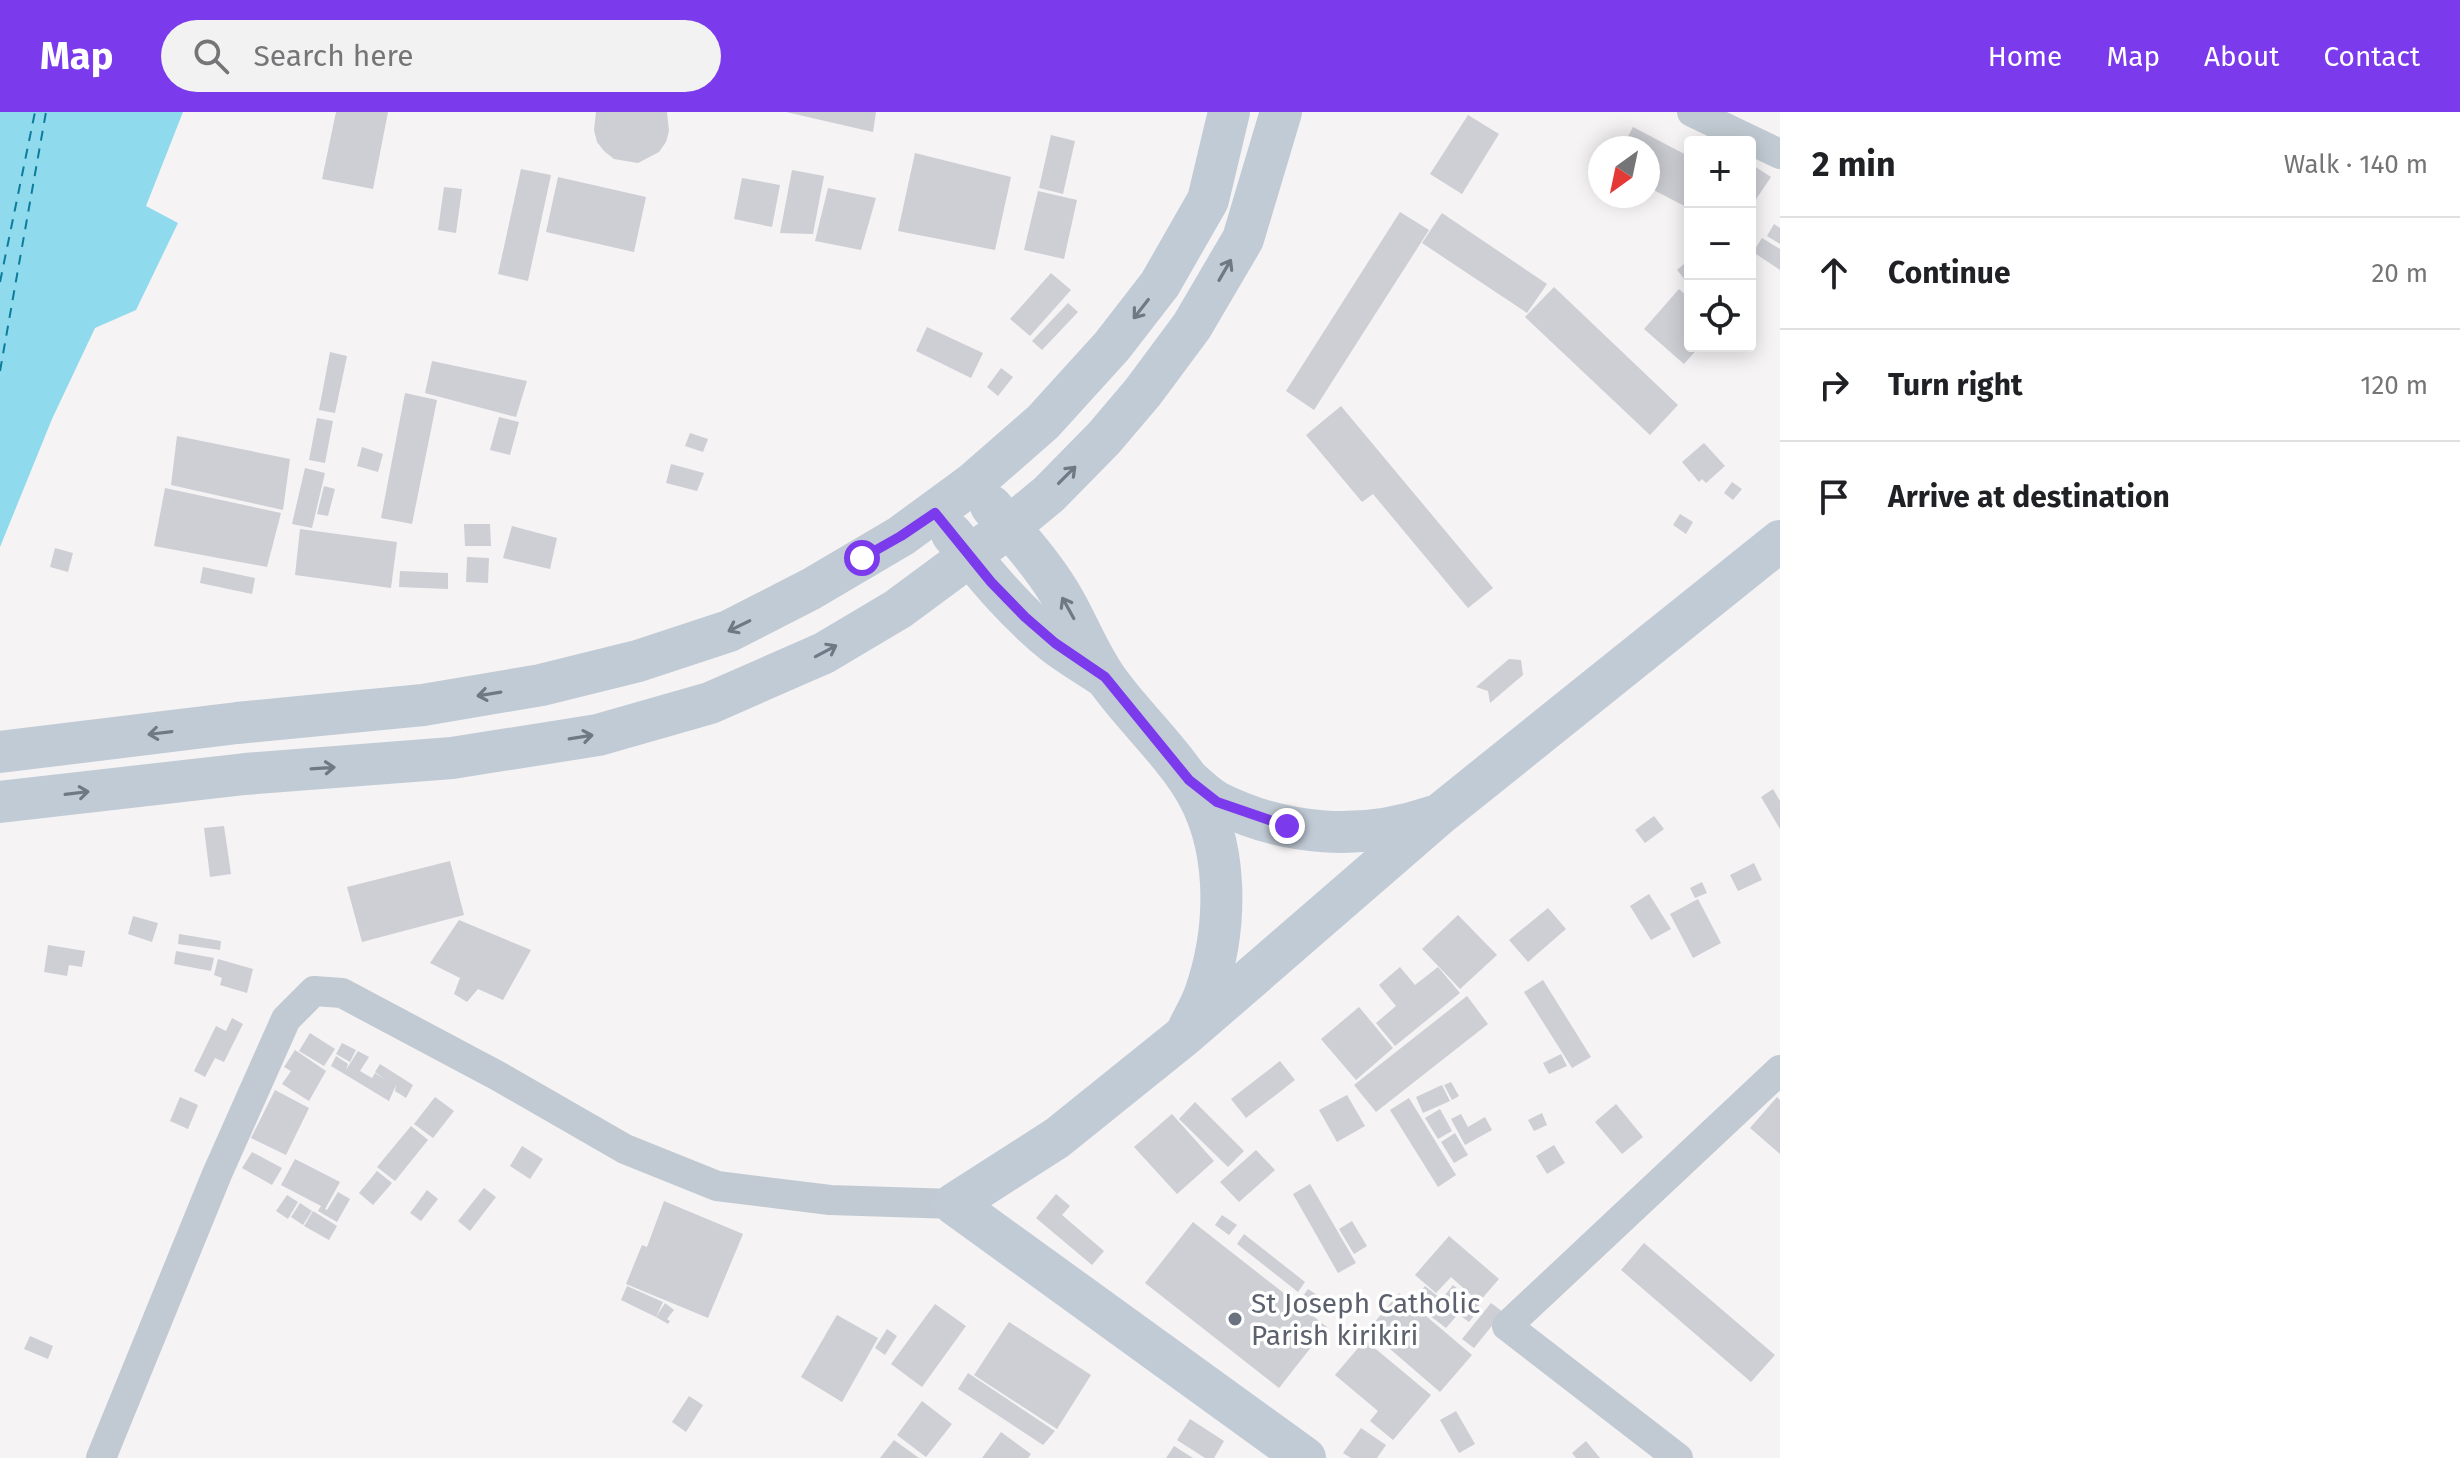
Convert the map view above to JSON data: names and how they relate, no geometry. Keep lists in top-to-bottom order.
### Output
{
  "places": ["St Joseph Catholic Parish kirikiri"],
  "north": "bottom left",
  "page": {
    "header": "Map",
    "search": "Search here",
    "nav": [
      "Home",
      "Map",
      "About",
      "Contact"
    ],
    "heading": ["2 min", "Walk · 140 m"],
    "map_buttons": ["+", "−"],
    "list": [
      ["Continue", "20 m"],
      ["Turn right", "120 m"],
      "Arrive at destination"
    ]
  }
}
